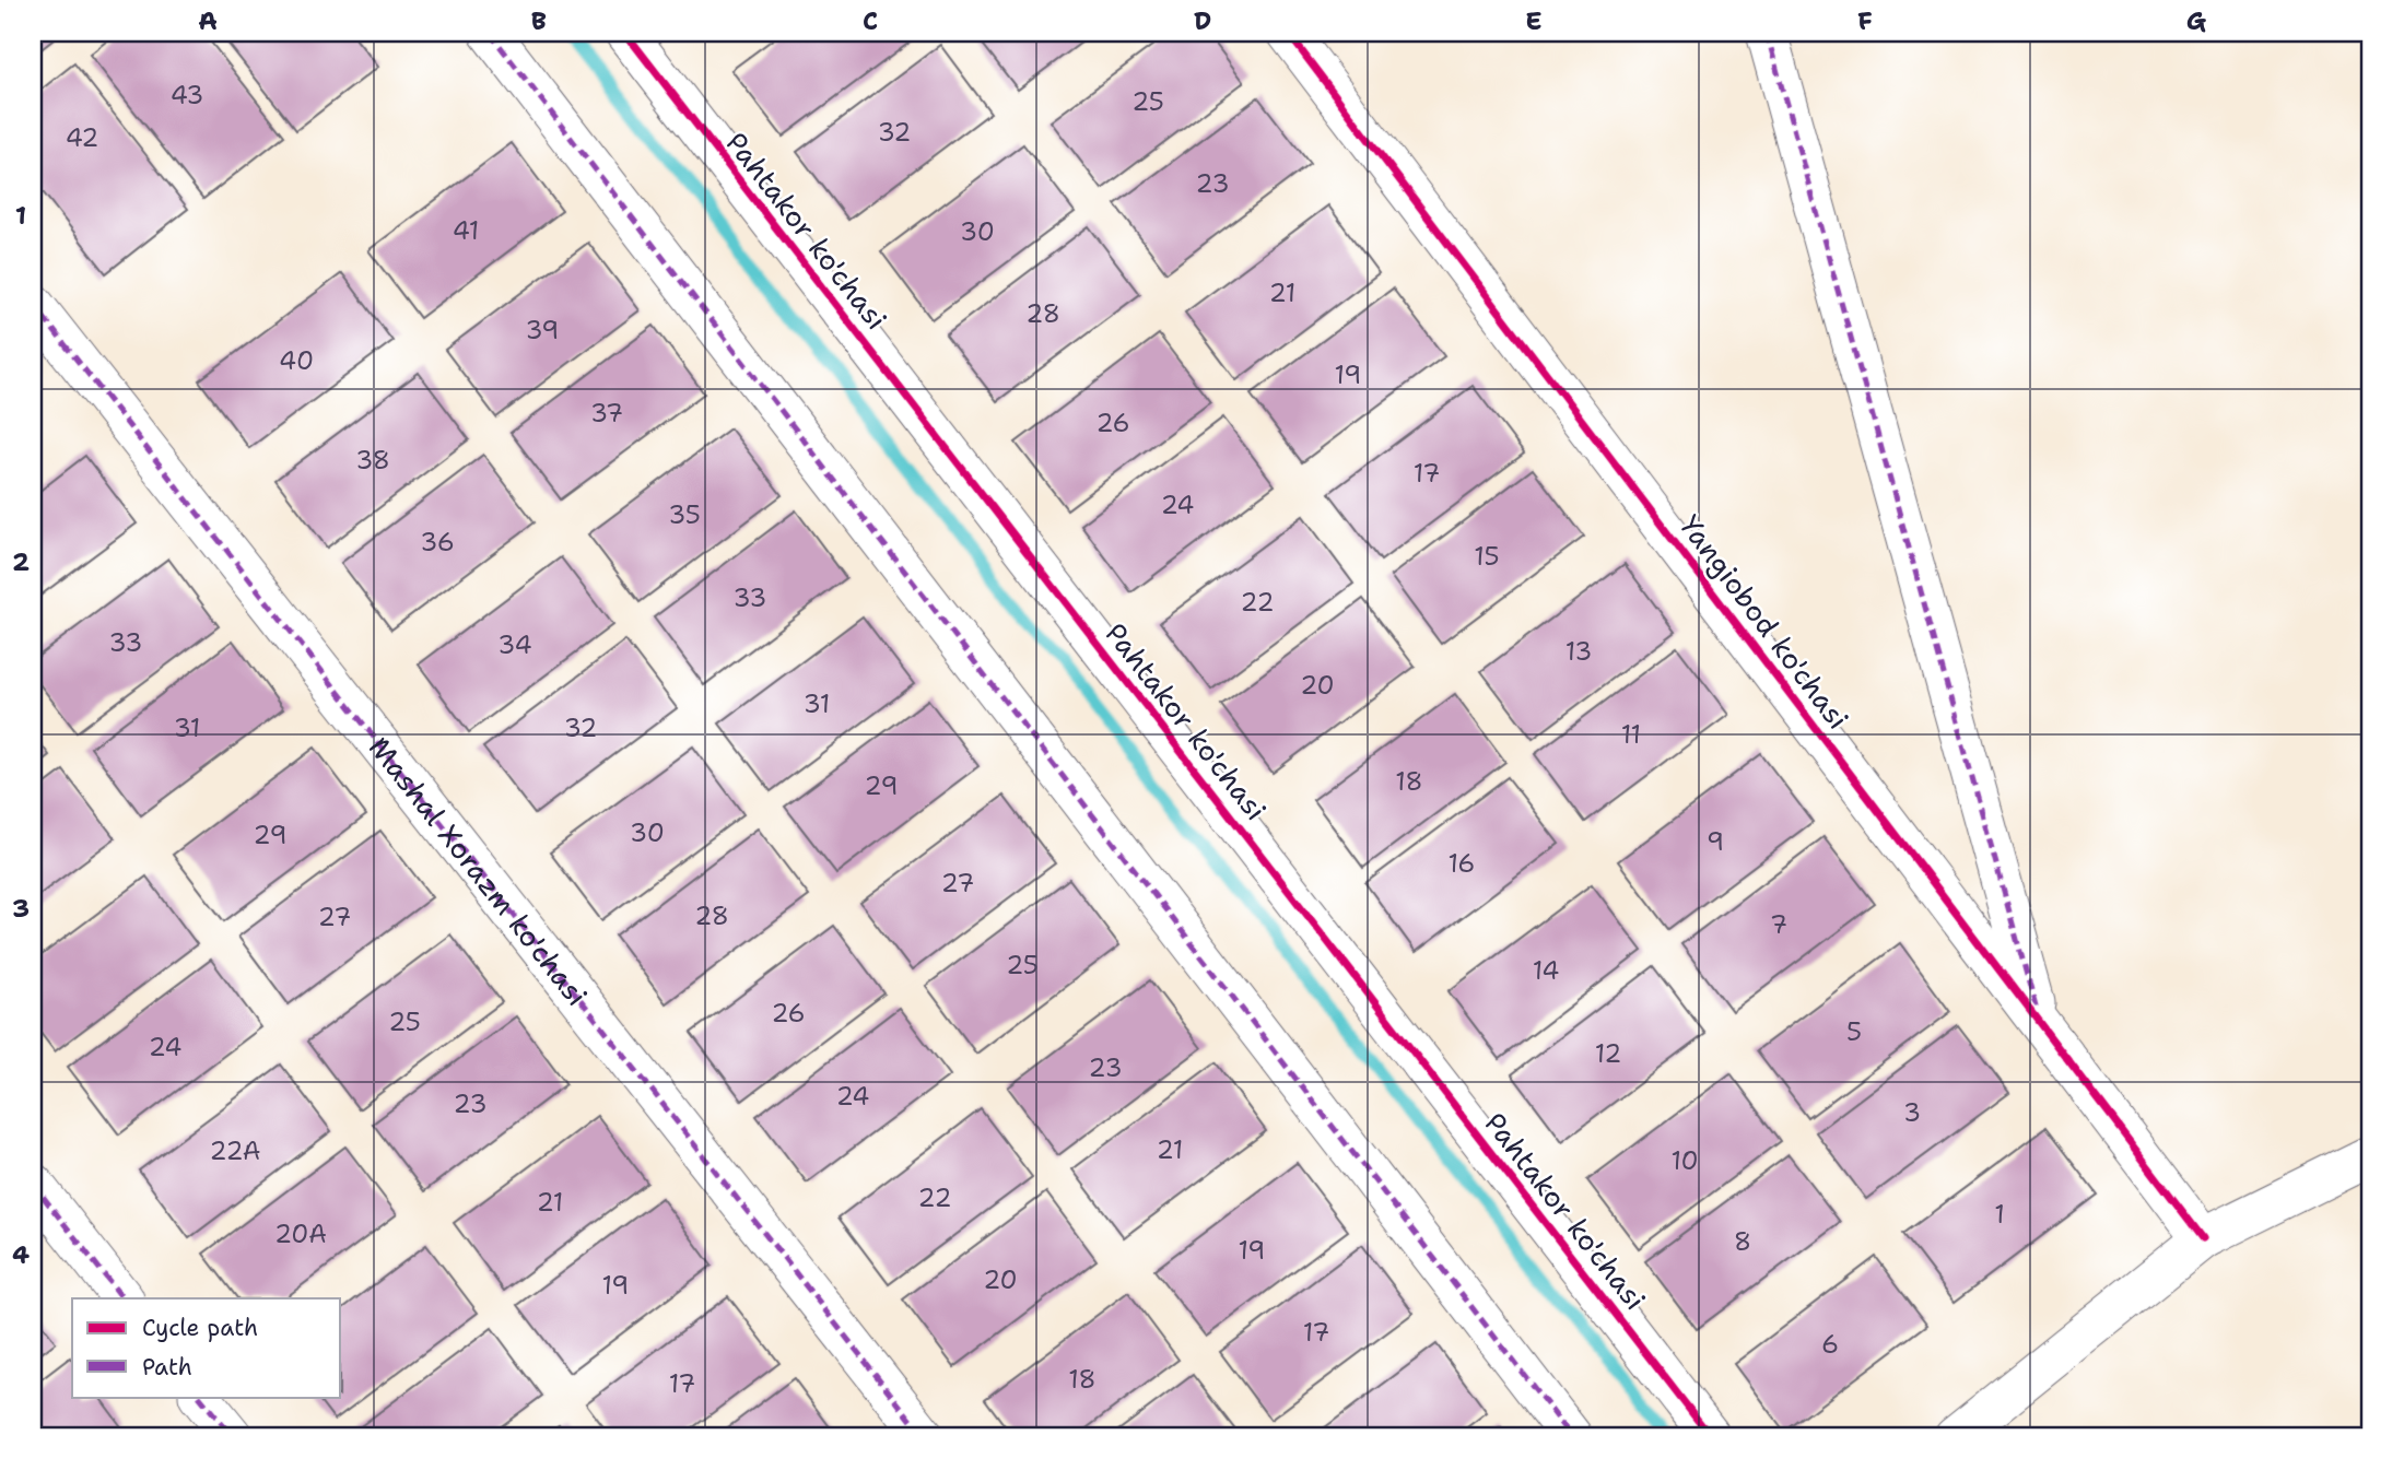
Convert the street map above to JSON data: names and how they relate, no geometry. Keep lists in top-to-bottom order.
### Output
{
  "streets": {
    "street": ["Pahtakor ko'chasi", "Yangiobod ko'chasi", "Mashal Xorazm ko'chasi"]
  },
  "house_numbers": [
    "43",
    "25",
    "32",
    "42",
    "23",
    "41",
    "30",
    "21",
    "28",
    "39",
    "40",
    "19",
    "37",
    "26",
    "38",
    "17",
    "24",
    "35",
    "36",
    "15",
    "33",
    "22",
    "33",
    "34",
    "13",
    "20",
    "31",
    "31",
    "32",
    "11",
    "18",
    "29",
    "30",
    "29",
    "9",
    "16",
    "27",
    "28",
    "27",
    "7",
    "25",
    "14",
    "26",
    "25",
    "5",
    "24",
    "12",
    "23",
    "24",
    "23",
    "3",
    "21",
    "22A",
    "10",
    "22",
    "21",
    "1",
    "20A",
    "8",
    "19",
    "20",
    "19",
    "17",
    "6",
    "18",
    "17"
  ],
  "legend": ["Cycle path", "Path"],
  "grid": {
    "columns": [
      "A",
      "B",
      "C",
      "D",
      "E",
      "F",
      "G"
    ],
    "rows": [
      "1",
      "2",
      "3",
      "4"
    ]
  }
}
